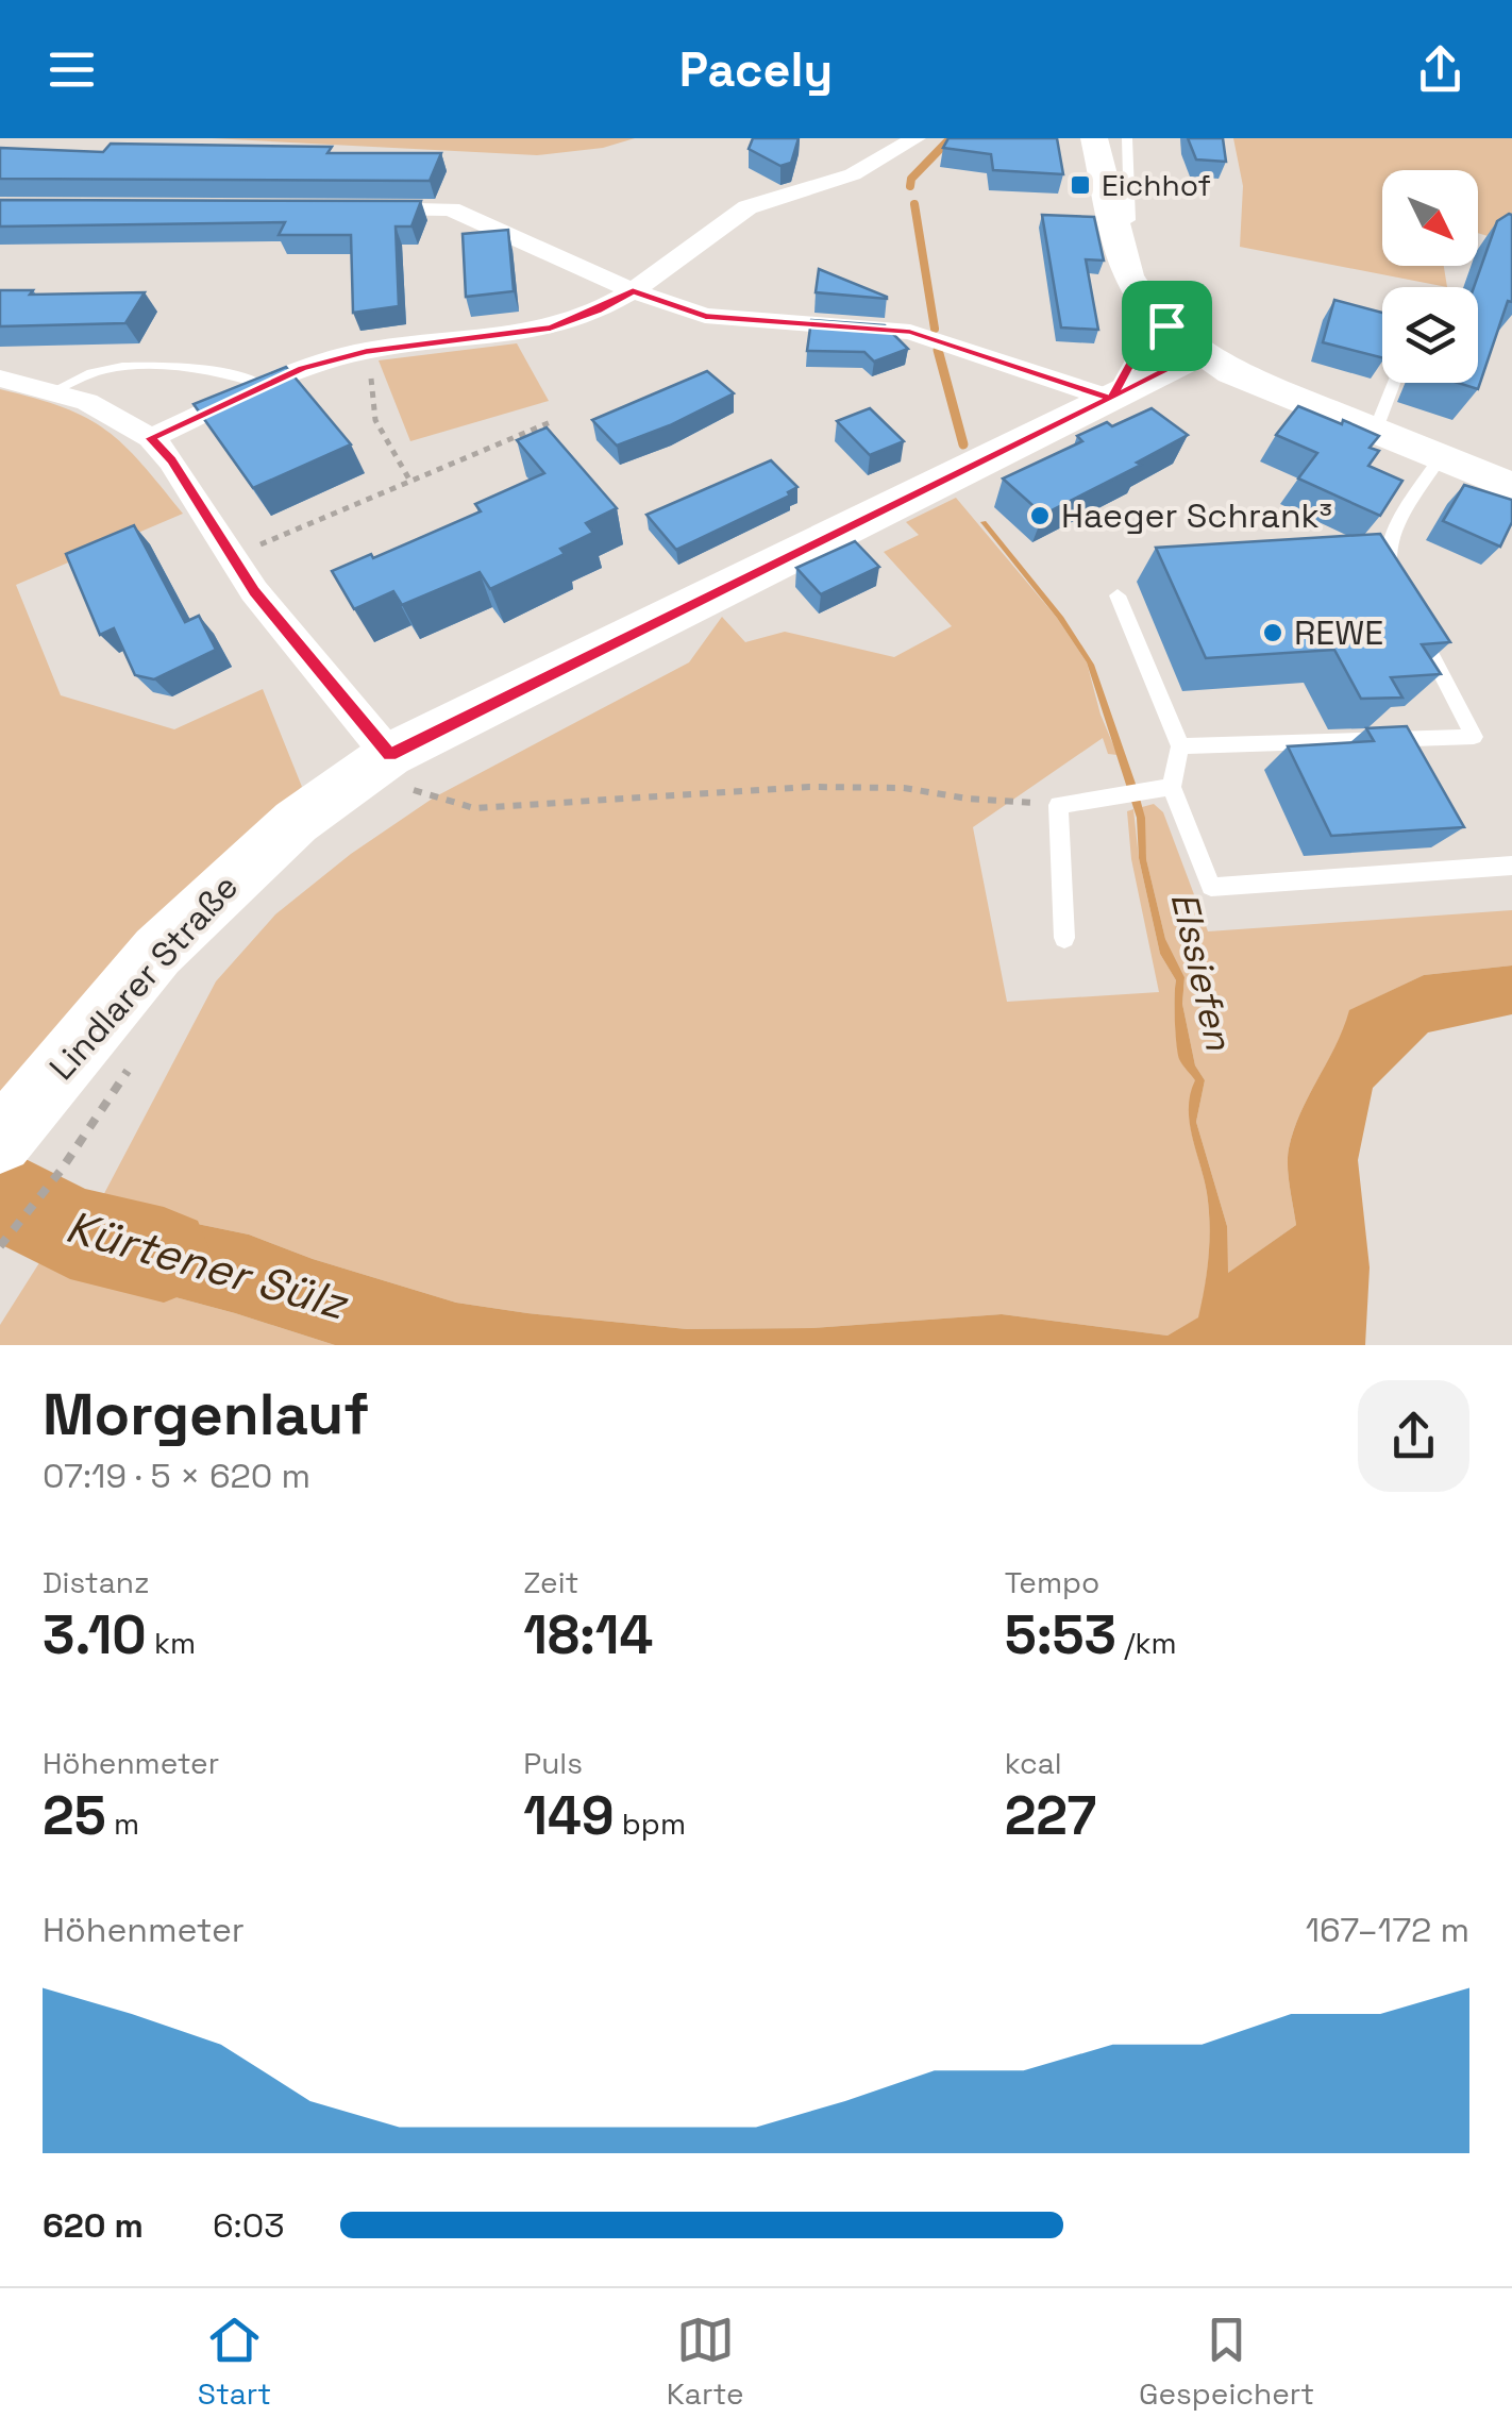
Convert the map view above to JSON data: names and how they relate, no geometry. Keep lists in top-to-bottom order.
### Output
{
  "streets": {
    "main road": ["Lindlarer Straße"]
  },
  "water": ["Elssiefen", "Kürtener Sülz"],
  "places": {
    "transit": ["Eichhof"],
    "other": ["Haeger Schrank³", "REWE"]
  },
  "north": "bottom right",
  "page": {
    "header": "Pacely",
    "heading": ["Morgenlauf", "07:19 · 5 × 620 m"],
    "stats": [
      ["Distanz", "3.10 km"],
      ["Zeit", "18:14"],
      ["Tempo", "5:53 /km"],
      ["Höhenmeter", "25 m"],
      ["Puls", "149 bpm"],
      ["kcal", "227"]
    ],
    "chart": ["Höhenmeter", "167–172 m"],
    "list": [
      {
        "name": "620 m",
        "note": "6:03"
      }
    ],
    "tabs": ["Start", "Karte", "Gespeichert"]
  }
}
